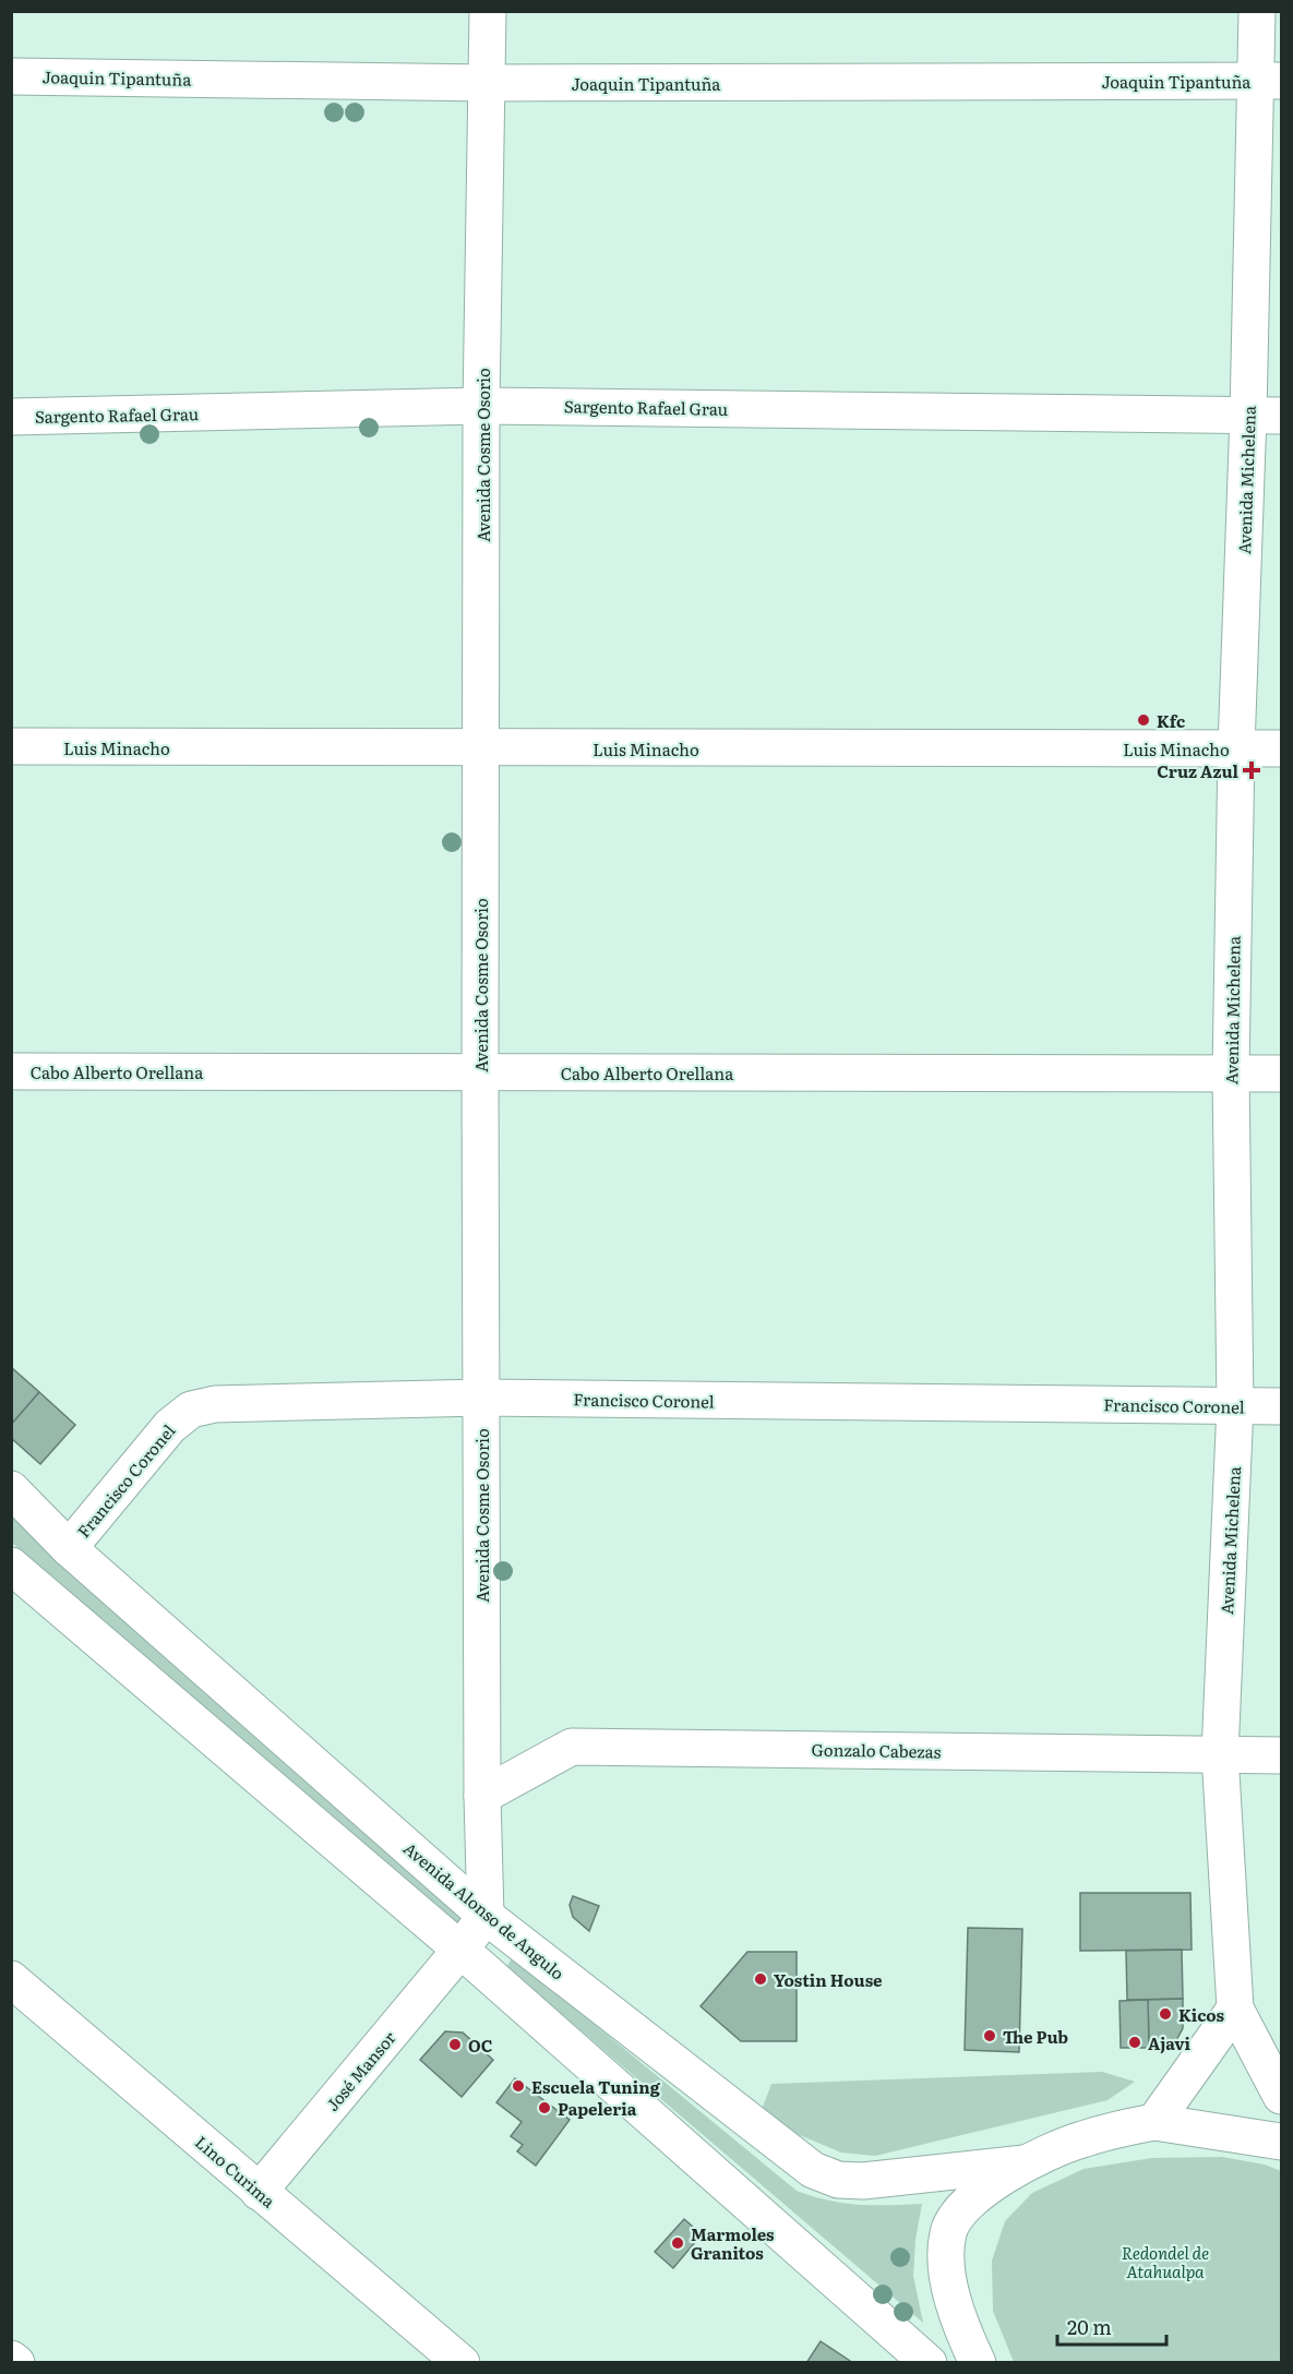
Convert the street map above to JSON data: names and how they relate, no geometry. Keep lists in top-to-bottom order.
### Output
{
  "streets": {
    "street": [
      "Joaquin Tipantuña",
      "Sargento Rafael Grau",
      "Avenida Cosme Osorio",
      "Avenida Michelena",
      "Luis Minacho",
      "Cabo Alberto Orellana",
      "Francisco Coronel",
      "Gonzalo Cabezas",
      "Avenida Alonso de Angulo",
      "José Mansor",
      "Lino Curima"
    ]
  },
  "crossings": [
    ["Joaquin Tipantuña", "Avenida Cosme Osorio"],
    ["Joaquin Tipantuña", "Avenida Michelena"],
    ["Sargento Rafael Grau", "Avenida Cosme Osorio"],
    ["Sargento Rafael Grau", "Avenida Michelena"],
    ["Avenida Cosme Osorio", "Luis Minacho"],
    ["Avenida Cosme Osorio", "Cabo Alberto Orellana"],
    ["Avenida Cosme Osorio", "Francisco Coronel"],
    ["Avenida Cosme Osorio", "Gonzalo Cabezas"],
    ["Avenida Cosme Osorio", "Avenida Alonso de Angulo"],
    ["Avenida Michelena", "Luis Minacho"],
    ["Avenida Michelena", "Cabo Alberto Orellana"],
    ["Avenida Michelena", "Francisco Coronel"],
    ["Avenida Michelena", "Gonzalo Cabezas"],
    ["Francisco Coronel", "Avenida Alonso de Angulo"],
    ["José Mansor", "Lino Curima"]
  ],
  "parks": ["Redondel de Atahualpa"],
  "places": {
    "other": [
      "Kfc",
      "Yostin House",
      "Kicos",
      "The Pub",
      "Ajavi",
      "OC",
      "Escuela Tuning",
      "Papeleria",
      "Marmoles Granitos"
    ],
    "health": ["Cruz Azul"]
  },
  "scale_bar": "20 m"
}
